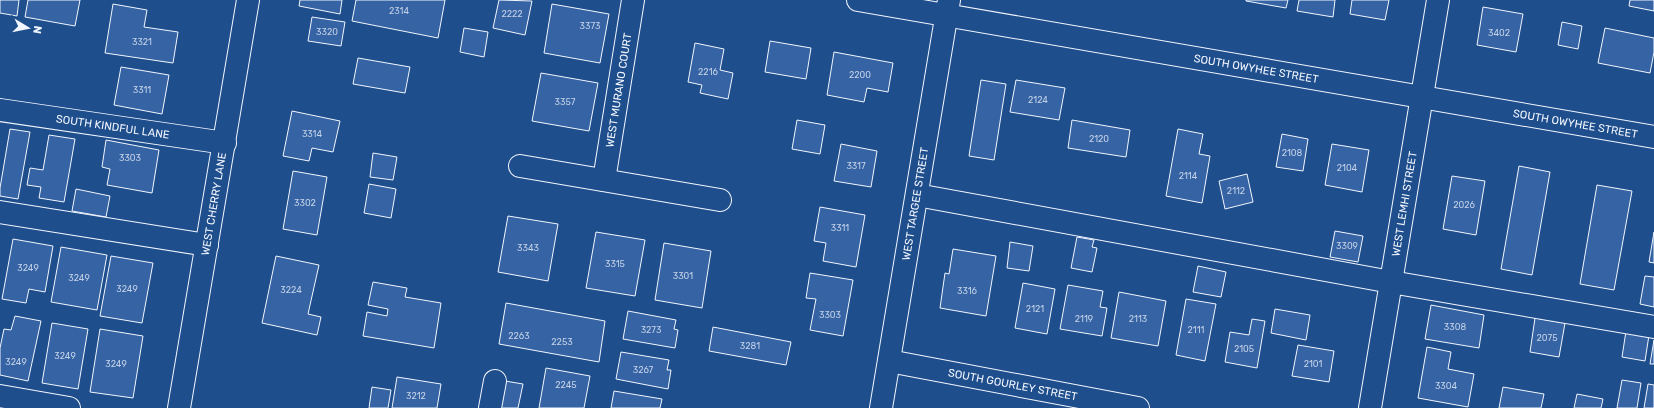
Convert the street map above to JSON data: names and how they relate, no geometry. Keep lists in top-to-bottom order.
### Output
{
  "streets": {
    "street": [
      "SOUTH OWYHEE STREET",
      "WEST MURANO COURT",
      "SOUTH KINDFUL LANE",
      "WEST CHERRY LANE",
      "WEST TARGEE STREET",
      "WEST LEMHI STREET",
      "SOUTH GOURLEY STREET"
    ]
  },
  "crossings": [
    ["SOUTH OWYHEE STREET", "WEST TARGEE STREET"],
    ["SOUTH OWYHEE STREET", "WEST LEMHI STREET"],
    ["SOUTH KINDFUL LANE", "WEST CHERRY LANE"],
    ["WEST TARGEE STREET", "SOUTH GOURLEY STREET"]
  ],
  "house_numbers": [
    "2314",
    "2222",
    "3373",
    "3320",
    "3402",
    "3321",
    "2216",
    "2200",
    "3311",
    "2124",
    "3357",
    "3314",
    "2120",
    "2108",
    "3303",
    "3317",
    "2104",
    "2114",
    "2112",
    "3302",
    "2026",
    "3311",
    "3309",
    "3343",
    "3315",
    "3249",
    "3301",
    "3249",
    "3249",
    "3224",
    "3316",
    "2121",
    "3303",
    "2119",
    "2113",
    "3308",
    "3273",
    "2111",
    "2263",
    "2075",
    "2253",
    "3281",
    "2105",
    "3249",
    "3249",
    "3249",
    "2101",
    "3267",
    "2245",
    "3304",
    "3212"
  ],
  "north": "right"
}
